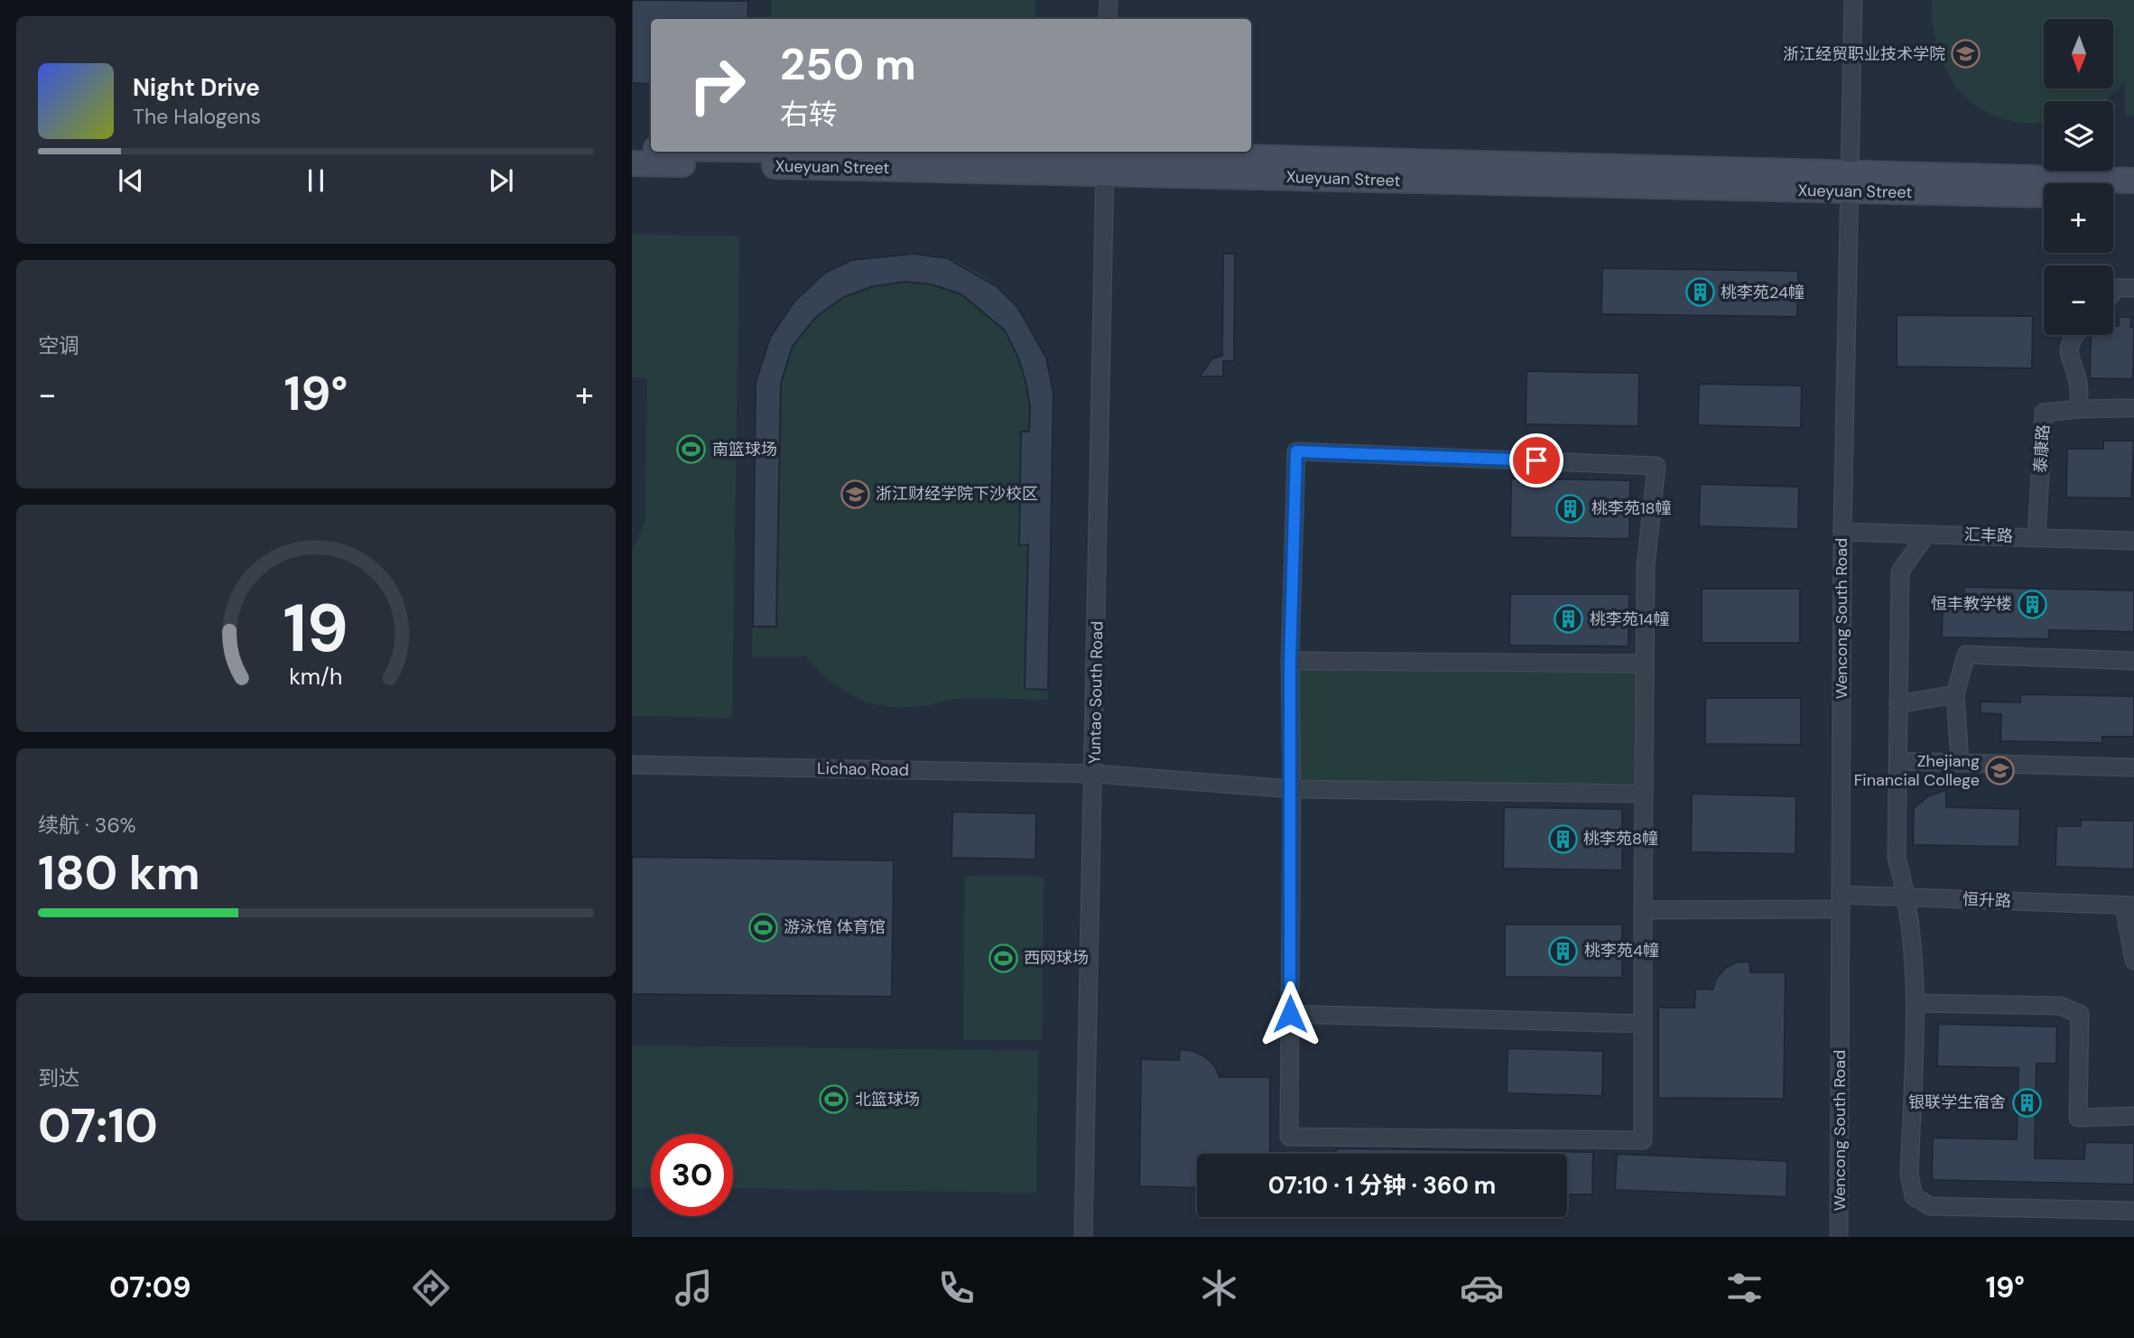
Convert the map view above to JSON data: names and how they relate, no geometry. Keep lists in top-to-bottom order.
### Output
{
  "streets": {
    "main road": ["Xueyuan Street"],
    "street": [
      "泰康路",
      "汇丰路",
      "Wencong South Road",
      "Yuntao South Road",
      "Lichao Road",
      "恒升路"
    ]
  },
  "crossings": [
    ["Xueyuan Street", "Wencong South Road"],
    ["Xueyuan Street", "Yuntao South Road"],
    ["泰康路", "汇丰路"],
    ["汇丰路", "Wencong South Road"],
    ["Wencong South Road", "恒升路"],
    ["Yuntao South Road", "Lichao Road"]
  ],
  "places": {
    "school or university": ["浙江经贸职业技术学院", "浙江财经学院下沙校区", "Zhejiang Financial College"],
    "building": [
      "桃李苑24幢",
      "桃李苑18幢",
      "恒丰教学楼",
      "桃李苑14幢",
      "桃李苑8幢",
      "桃李苑4幢",
      "银联学生宿舍"
    ],
    "sports": [
      "南篮球场",
      "游泳馆 体育馆",
      "西网球场",
      "北篮球场"
    ]
  },
  "north": "bottom",
  "page": {
    "map_buttons": ["+", "−"],
    "turn": ["250 m", "右转"],
    "song": ["Night Drive", "The Halogens"],
    "tile": [
      "空调",
      ["续航 · 36%", "180 km"],
      ["到达", "07:10"]
    ],
    "heat": ["−", "19°", "+"],
    "limit": "30",
    "trip": "07:10 · 1 分钟 · 360 m",
    "tabs": ["07:09", "19°"],
    "gauge": ["19", "km/h"]
  }
}
